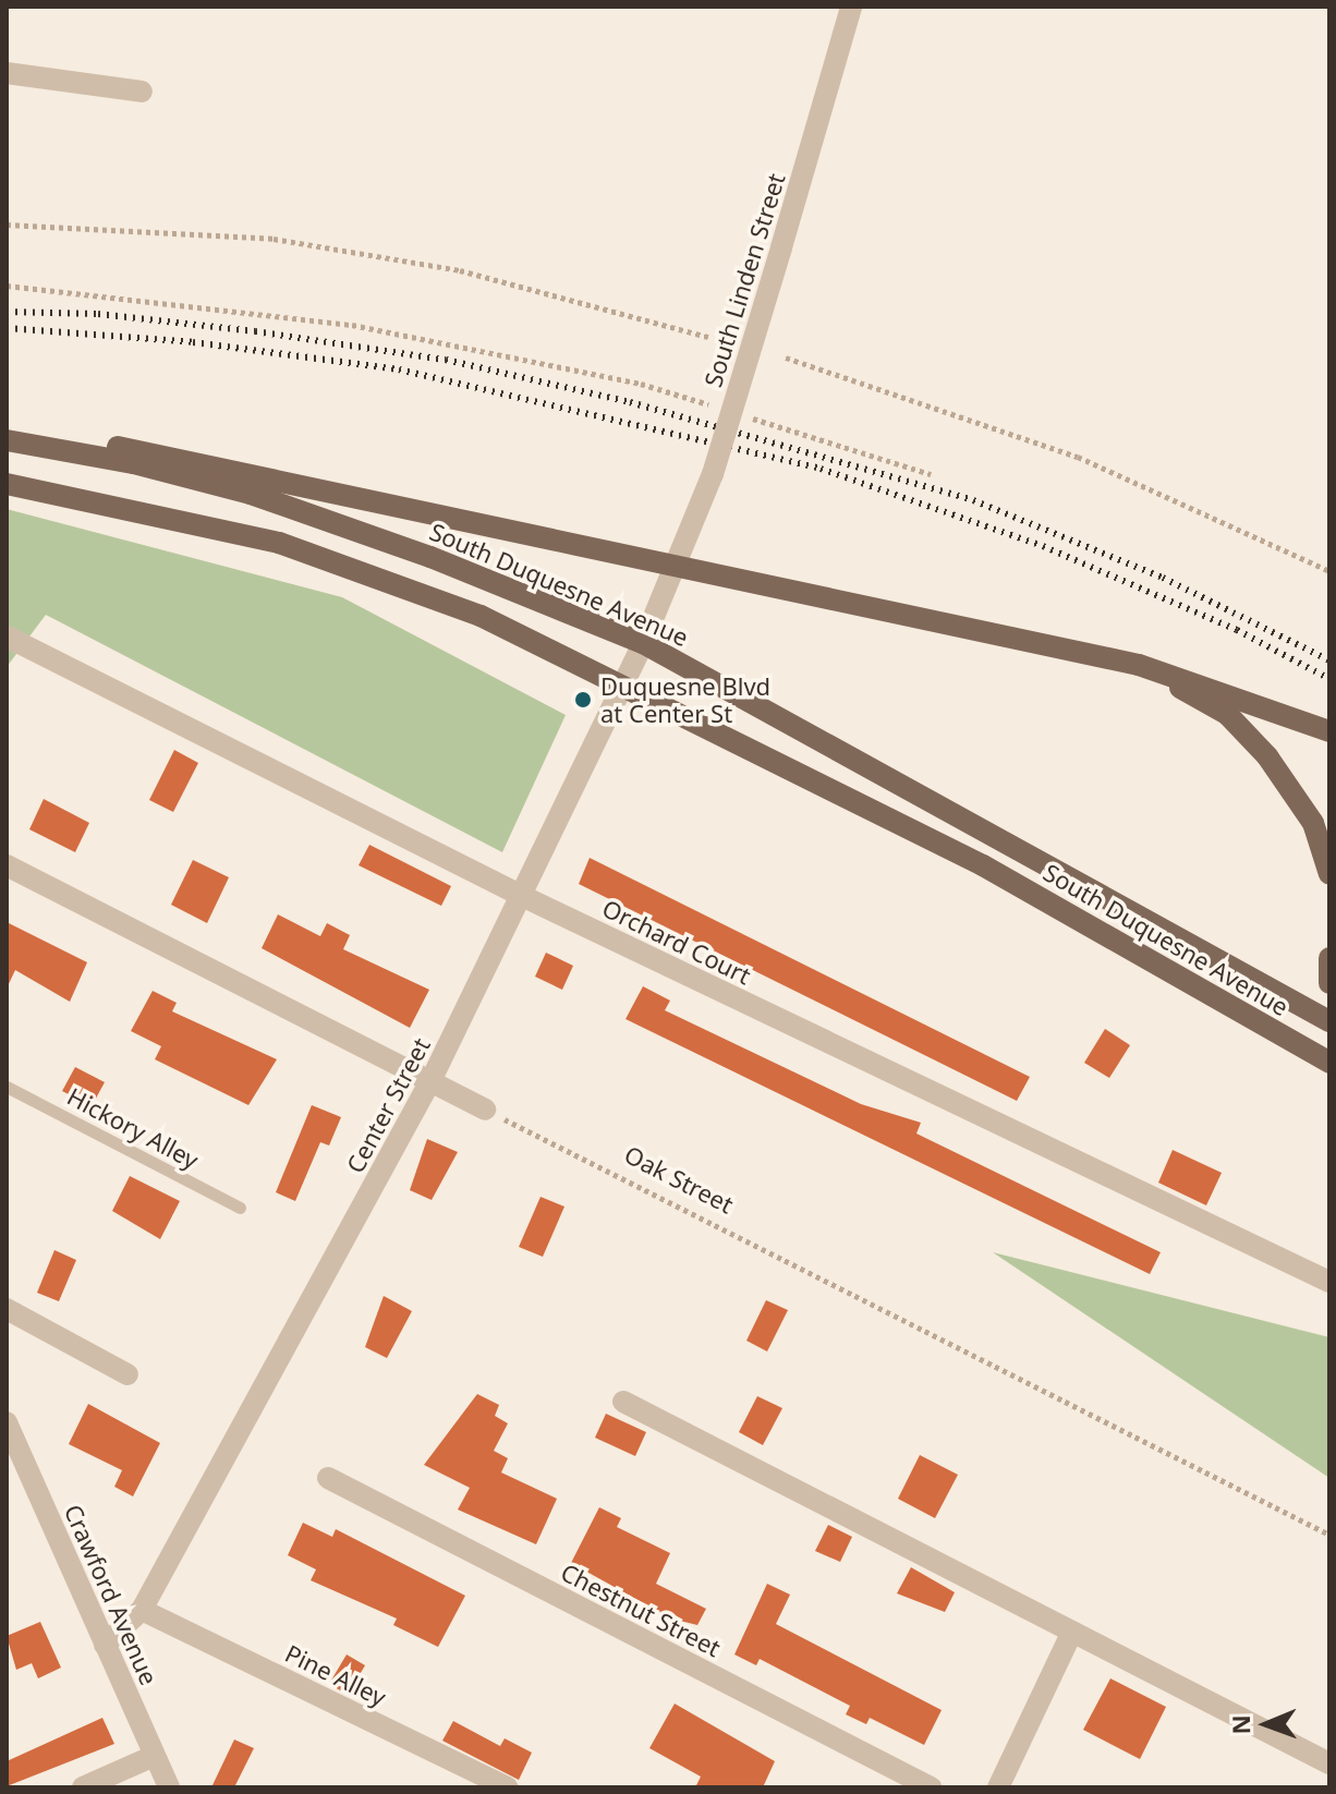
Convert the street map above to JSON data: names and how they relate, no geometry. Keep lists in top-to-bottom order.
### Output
{
  "streets": {
    "main road": ["South Duquesne Avenue"],
    "street": [
      "South Linden Street",
      "Orchard Court",
      "Center Street",
      "Crawford Avenue",
      "Chestnut Street",
      "Pine Alley"
    ],
    "lane": ["Hickory Alley"],
    "path": ["Oak Street"]
  },
  "crossings": [
    ["South Linden Street", "Center Street"],
    ["South Duquesne Avenue", "Center Street"],
    ["Orchard Court", "Center Street"],
    ["Center Street", "Crawford Avenue"],
    ["Center Street", "Pine Alley"]
  ],
  "places": ["Duquesne Blvd at Center St"],
  "north": "left"
}
